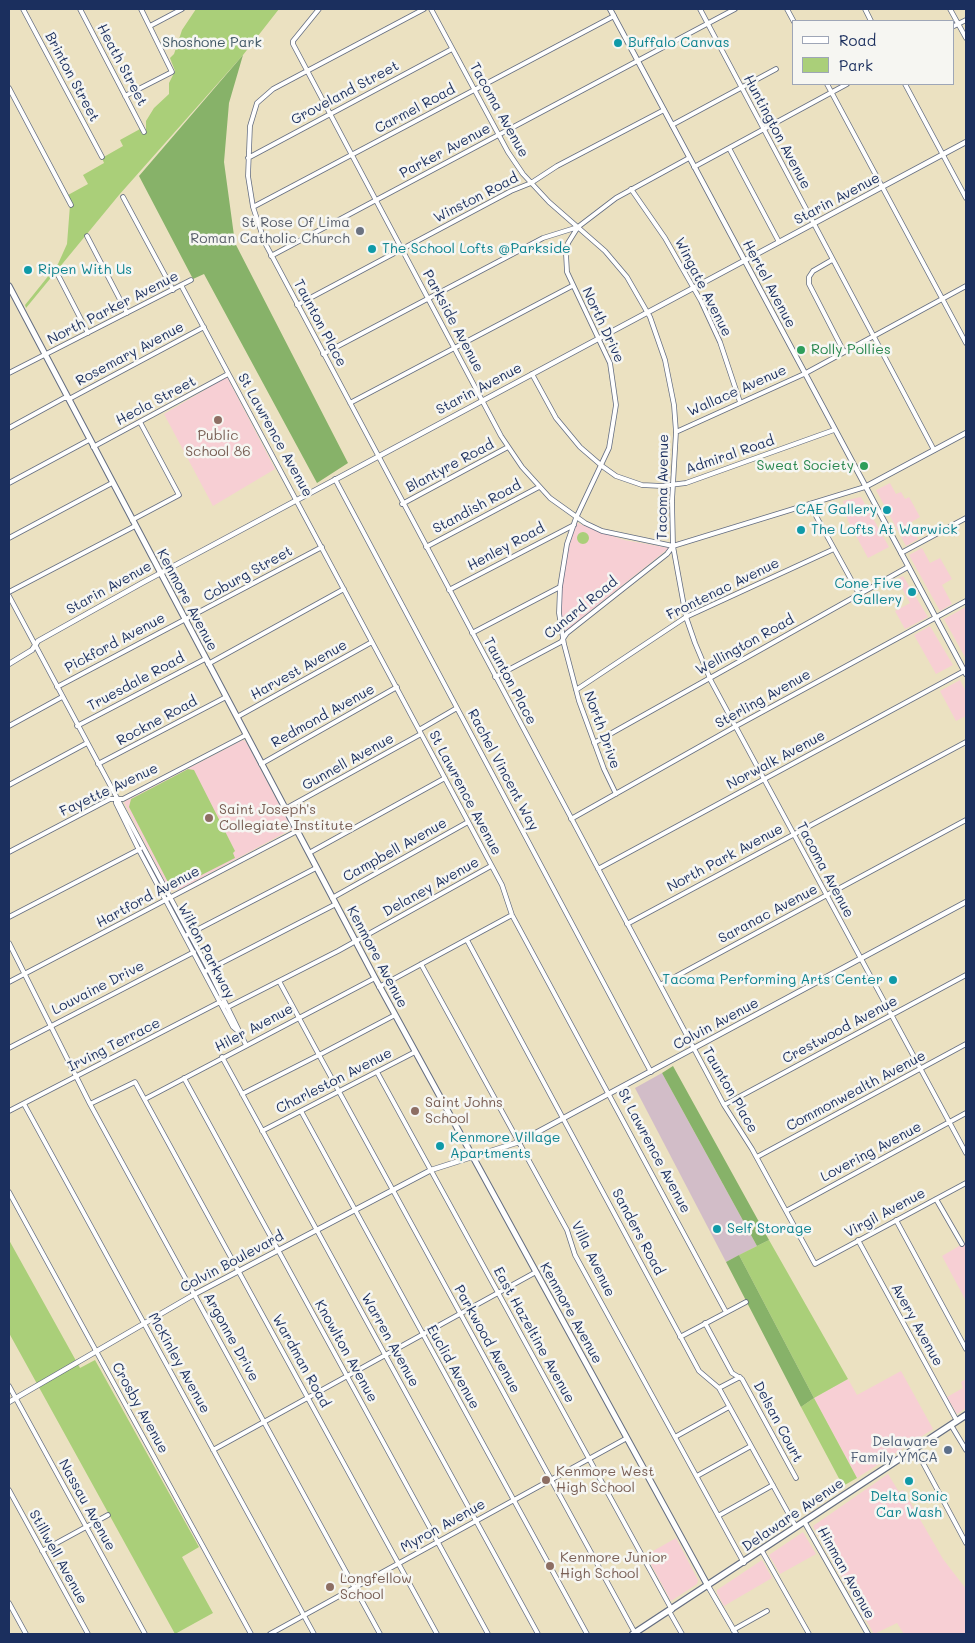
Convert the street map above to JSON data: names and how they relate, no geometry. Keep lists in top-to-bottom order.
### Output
{
  "streets": {
    "main road": ["Kenmore Avenue", "Delaware Avenue"],
    "street": [
      "Heath Street",
      "Brinton Street",
      "Groveland Street",
      "Carmel Road",
      "Tacoma Avenue",
      "Huntington Avenue",
      "Parker Avenue",
      "Winston Road",
      "Starin Avenue",
      "Hertel Avenue",
      "Wingate Avenue",
      "North Parker Avenue",
      "Parkside Avenue",
      "Taunton Place",
      "North Drive",
      "Rosemary Avenue",
      "Wallace Avenue",
      "Hecla Street",
      "St Lawrence Avenue",
      "Admiral Road",
      "Blantyre Road",
      "Standish Road",
      "Henley Road",
      "Coburg Street",
      "Frontenac Avenue",
      "Cunard Road",
      "Pickford Avenue",
      "Wellington Road",
      "Harvest Avenue",
      "Truesdale Road",
      "Sterling Avenue",
      "Redmond Avenue",
      "Rockne Road",
      "Norwalk Avenue",
      "Gunnell Avenue",
      "Rachel Vincent Way",
      "Fayette Avenue",
      "Campbell Avenue",
      "North Park Avenue",
      "Delaney Avenue",
      "Hartford Avenue",
      "Saranac Avenue",
      "Wilton Parkway",
      "Louvaine Drive",
      "Colvin Avenue",
      "Hiler Avenue",
      "Crestwood Avenue",
      "Irving Terrace",
      "Charleston Avenue",
      "Commonwealth Avenue",
      "Lovering Avenue",
      "Virgil Avenue",
      "Sanders Road",
      "Villa Avenue",
      "Colvin Boulevard",
      "Avery Avenue",
      "East Hazeltine Avenue",
      "Argonne Drive",
      "Parkwood Avenue",
      "Warren Avenue",
      "Knowlton Avenue",
      "Wardman Road",
      "McKinley Avenue",
      "Euclid Avenue",
      "Crosby Avenue",
      "Delsan Court",
      "Nassau Avenue",
      "Myron Avenue",
      "Stillwell Avenue",
      "Hinman Avenue"
    ]
  },
  "crossings": [
    ["Groveland Street", "Tacoma Avenue"],
    ["Groveland Street", "Parkside Avenue"],
    ["Groveland Street", "Taunton Place"],
    ["Carmel Road", "Tacoma Avenue"],
    ["Carmel Road", "Hertel Avenue"],
    ["Carmel Road", "Parkside Avenue"],
    ["Carmel Road", "Taunton Place"],
    ["Tacoma Avenue", "Parker Avenue"],
    ["Tacoma Avenue", "Winston Road"],
    ["Tacoma Avenue", "Starin Avenue"],
    ["Tacoma Avenue", "Parkside Avenue"],
    ["Tacoma Avenue", "North Drive"],
    ["Tacoma Avenue", "Wallace Avenue"],
    ["Tacoma Avenue", "Admiral Road"],
    ["Tacoma Avenue", "Frontenac Avenue"],
    ["Tacoma Avenue", "Cunard Road"],
    ["Tacoma Avenue", "Wellington Road"],
    ["Tacoma Avenue", "Sterling Avenue"],
    ["Tacoma Avenue", "Norwalk Avenue"],
    ["Tacoma Avenue", "North Park Avenue"],
    ["Tacoma Avenue", "Saranac Avenue"],
    ["Tacoma Avenue", "Colvin Avenue"],
    ["Tacoma Avenue", "Crestwood Avenue"],
    ["Tacoma Avenue", "Commonwealth Avenue"],
    ["Tacoma Avenue", "Lovering Avenue"],
    ["Huntington Avenue", "Parker Avenue"],
    ["Huntington Avenue", "Starin Avenue"],
    ["Huntington Avenue", "Parkside Avenue"],
    ["Huntington Avenue", "Wallace Avenue"],
    ["Parker Avenue", "Hertel Avenue"],
    ["Parker Avenue", "Parkside Avenue"],
    ["Parker Avenue", "Taunton Place"],
    ["Winston Road", "Hertel Avenue"],
    ["Winston Road", "Parkside Avenue"],
    ["Winston Road", "Taunton Place"],
    ["Starin Avenue", "Hertel Avenue"],
    ["Starin Avenue", "Wingate Avenue"],
    ["Starin Avenue", "Parkside Avenue"],
    ["Starin Avenue", "Taunton Place"],
    ["Starin Avenue", "North Drive"],
    ["Starin Avenue", "St Lawrence Avenue"],
    ["Starin Avenue", "Admiral Road"],
    ["Starin Avenue", "Kenmore Avenue"],
    ["Starin Avenue", "Rachel Vincent Way"],
    ["Hertel Avenue", "Parkside Avenue"],
    ["Hertel Avenue", "Wallace Avenue"],
    ["Hertel Avenue", "Admiral Road"],
    ["Hertel Avenue", "Wellington Road"],
    ["Hertel Avenue", "Sterling Avenue"],
    ["Hertel Avenue", "Norwalk Avenue"],
    ["Wingate Avenue", "Wallace Avenue"],
    ["North Parker Avenue", "St Lawrence Avenue"],
    ["North Parker Avenue", "Kenmore Avenue"],
    ["Parkside Avenue", "Taunton Place"],
    ["Parkside Avenue", "North Drive"],
    ["Parkside Avenue", "Blantyre Road"],
    ["Parkside Avenue", "Standish Road"],
    ["Parkside Avenue", "Cunard Road"],
    ["Taunton Place", "Blantyre Road"],
    ["Taunton Place", "Standish Road"],
    ["Taunton Place", "Henley Road"],
    ["Taunton Place", "Cunard Road"],
    ["Taunton Place", "Sterling Avenue"],
    ["Taunton Place", "Norwalk Avenue"],
    ["Taunton Place", "North Park Avenue"],
    ["Taunton Place", "Saranac Avenue"],
    ["Taunton Place", "Colvin Avenue"],
    ["Taunton Place", "Crestwood Avenue"],
    ["Taunton Place", "Commonwealth Avenue"],
    ["Taunton Place", "Lovering Avenue"],
    ["Taunton Place", "Virgil Avenue"],
    ["North Drive", "Admiral Road"],
    ["North Drive", "Henley Road"],
    ["North Drive", "Frontenac Avenue"],
    ["North Drive", "Cunard Road"],
    ["North Drive", "Wellington Road"],
    ["North Drive", "Sterling Avenue"],
    ["Rosemary Avenue", "St Lawrence Avenue"],
    ["Rosemary Avenue", "Kenmore Avenue"],
    ["Hecla Street", "St Lawrence Avenue"],
    ["Hecla Street", "Kenmore Avenue"],
    ["St Lawrence Avenue", "Coburg Street"],
    ["St Lawrence Avenue", "Harvest Avenue"],
    ["St Lawrence Avenue", "Truesdale Road"],
    ["St Lawrence Avenue", "Redmond Avenue"],
    ["St Lawrence Avenue", "Gunnell Avenue"],
    ["St Lawrence Avenue", "Campbell Avenue"],
    ["St Lawrence Avenue", "Delaney Avenue"],
    ["St Lawrence Avenue", "Colvin Avenue"],
    ["Coburg Street", "Kenmore Avenue"],
    ["Coburg Street", "Pickford Avenue"],
    ["Kenmore Avenue", "Pickford Avenue"],
    ["Kenmore Avenue", "Harvest Avenue"],
    ["Kenmore Avenue", "Truesdale Road"],
    ["Kenmore Avenue", "Redmond Avenue"],
    ["Kenmore Avenue", "Rockne Road"],
    ["Kenmore Avenue", "Gunnell Avenue"],
    ["Kenmore Avenue", "Fayette Avenue"],
    ["Kenmore Avenue", "Campbell Avenue"],
    ["Kenmore Avenue", "Delaney Avenue"],
    ["Kenmore Avenue", "Hartford Avenue"],
    ["Kenmore Avenue", "Colvin Avenue"],
    ["Kenmore Avenue", "Hiler Avenue"],
    ["Kenmore Avenue", "Charleston Avenue"],
    ["Kenmore Avenue", "Colvin Boulevard"],
    ["Kenmore Avenue", "Delaware Avenue"],
    ["Kenmore Avenue", "Myron Avenue"],
    ["Pickford Avenue", "Wilton Parkway"],
    ["Truesdale Road", "Wilton Parkway"],
    ["Rockne Road", "Wilton Parkway"],
    ["Gunnell Avenue", "Rachel Vincent Way"],
    ["Rachel Vincent Way", "Colvin Avenue"],
    ["Fayette Avenue", "Wilton Parkway"],
    ["Delaney Avenue", "Wilton Parkway"],
    ["Delaney Avenue", "Parkwood Avenue"],
    ["Hartford Avenue", "Wilton Parkway"],
    ["Hartford Avenue", "Argonne Drive"],
    ["Wilton Parkway", "Louvaine Drive"],
    ["Wilton Parkway", "Hiler Avenue"],
    ["Wilton Parkway", "Irving Terrace"],
    ["Louvaine Drive", "Argonne Drive"],
    ["Colvin Avenue", "Sanders Road"],
    ["Colvin Avenue", "Villa Avenue"],
    ["Colvin Avenue", "Colvin Boulevard"],
    ["Hiler Avenue", "Parkwood Avenue"],
    ["Hiler Avenue", "Warren Avenue"],
    ["Hiler Avenue", "Knowlton Avenue"],
    ["Hiler Avenue", "Wardman Road"],
    ["Irving Terrace", "Argonne Drive"],
    ["Irving Terrace", "McKinley Avenue"],
    ["Charleston Avenue", "East Hazeltine Avenue"],
    ["Charleston Avenue", "Parkwood Avenue"],
    ["Charleston Avenue", "Warren Avenue"],
    ["Charleston Avenue", "Euclid Avenue"],
    ["Virgil Avenue", "Avery Avenue"],
    ["Sanders Road", "Delsan Court"],
    ["Sanders Road", "Delaware Avenue"],
    ["Villa Avenue", "Delaware Avenue"],
    ["Colvin Boulevard", "East Hazeltine Avenue"],
    ["Colvin Boulevard", "Argonne Drive"],
    ["Colvin Boulevard", "Parkwood Avenue"],
    ["Colvin Boulevard", "Warren Avenue"],
    ["Colvin Boulevard", "Knowlton Avenue"],
    ["Colvin Boulevard", "Wardman Road"],
    ["Colvin Boulevard", "McKinley Avenue"],
    ["Colvin Boulevard", "Euclid Avenue"],
    ["Colvin Boulevard", "Crosby Avenue"],
    ["Colvin Boulevard", "Nassau Avenue"],
    ["Avery Avenue", "Delaware Avenue"],
    ["East Hazeltine Avenue", "Delaware Avenue"],
    ["East Hazeltine Avenue", "Myron Avenue"],
    ["Argonne Drive", "Wardman Road"],
    ["Argonne Drive", "Myron Avenue"],
    ["Parkwood Avenue", "Delaware Avenue"],
    ["Parkwood Avenue", "Myron Avenue"],
    ["Warren Avenue", "Myron Avenue"],
    ["Knowlton Avenue", "Myron Avenue"],
    ["Wardman Road", "Myron Avenue"],
    ["McKinley Avenue", "Myron Avenue"],
    ["Euclid Avenue", "Myron Avenue"],
    ["Delaware Avenue", "Hinman Avenue"]
  ],
  "parks": ["Shoshone Park"],
  "places": [
    "Buffalo Canvas",
    "St Rose Of Lima Roman Catholic Church",
    "The School Lofts @Parkside",
    "Ripen With Us",
    "Rolly Pollies",
    "Public School 86",
    "Sweat Society",
    "CAE Gallery",
    "The Lofts At Warwick",
    "Cone Five Gallery",
    "Saint Joseph's Collegiate Institute",
    "Tacoma Performing Arts Center",
    "Saint Johns School",
    "Kenmore Village Apartments",
    "Self Storage",
    "Delaware Family YMCA",
    "Kenmore West High School",
    "Delta Sonic Car Wash",
    "Kenmore Junior High School",
    "Longfellow School"
  ],
  "legend": ["Road", "Park"]
}
